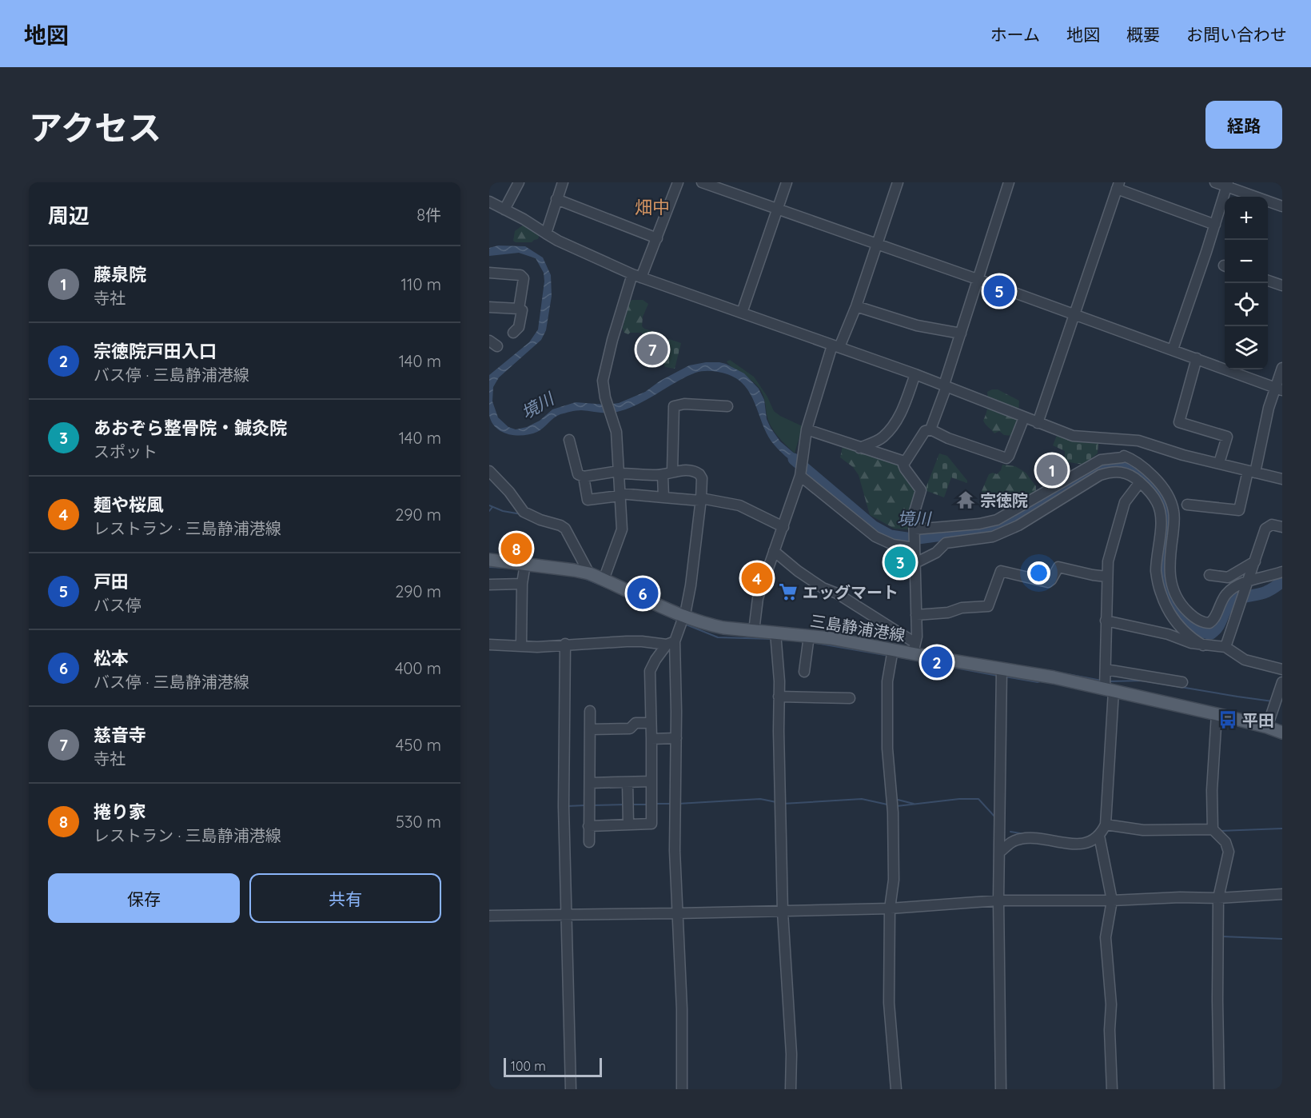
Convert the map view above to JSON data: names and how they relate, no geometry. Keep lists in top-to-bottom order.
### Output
{
  "streets": {
    "main road": ["三島静浦港線"]
  },
  "districts": ["畑中"],
  "water": ["境川"],
  "places": {
    "temple": ["宗徳院"],
    "supermarket": ["エッグマート"],
    "bus stop": ["平田"]
  },
  "scale_bar": "100 m",
  "page": {
    "header": "地図",
    "nav": [
      "ホーム",
      "地図",
      "概要",
      "お問い合わせ"
    ],
    "title": "アクセス",
    "buttons": [
      "経路",
      ["保存", "共有"]
    ],
    "heading": ["周辺", "8件"],
    "map_buttons": ["+", "−"],
    "list": [
      {
        "mark": "1",
        "name": "藤泉院",
        "note": "寺社",
        "value": "110 m"
      },
      {
        "mark": "2",
        "name": "宗徳院戸田入口",
        "note": "バス停 · 三島静浦港線",
        "value": "140 m"
      },
      {
        "mark": "3",
        "name": "あおぞら整骨院・鍼灸院",
        "note": "スポット",
        "value": "140 m"
      },
      {
        "mark": "4",
        "name": "麺や桜風",
        "note": "レストラン · 三島静浦港線",
        "value": "290 m"
      },
      {
        "mark": "5",
        "name": "戸田",
        "note": "バス停",
        "value": "290 m"
      },
      {
        "mark": "6",
        "name": "松本",
        "note": "バス停 · 三島静浦港線",
        "value": "400 m"
      },
      {
        "mark": "7",
        "name": "慈音寺",
        "note": "寺社",
        "value": "450 m"
      },
      {
        "mark": "8",
        "name": "捲り家",
        "note": "レストラン · 三島静浦港線",
        "value": "530 m"
      }
    ],
    "pins": [
      "5",
      "7",
      "1",
      "8",
      "3",
      "4",
      "6",
      "2"
    ],
    "scale": "100 m"
  }
}
